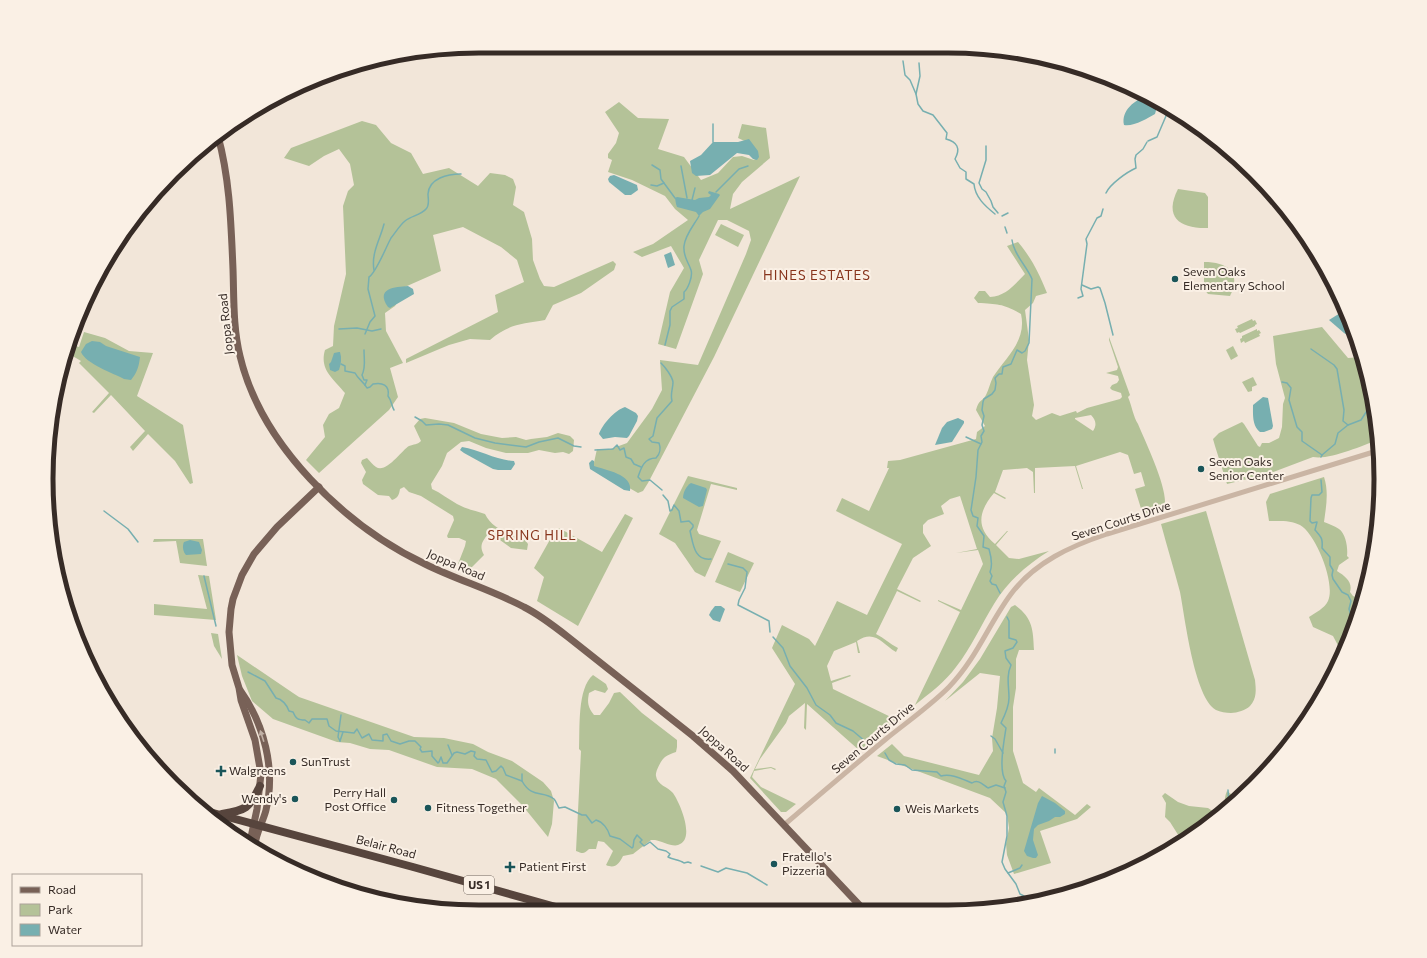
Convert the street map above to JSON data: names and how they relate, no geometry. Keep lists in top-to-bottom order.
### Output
{
  "streets": {
    "highway": ["Belair Road", "US 1"],
    "main road": ["Joppa Road"],
    "street": ["Seven Courts Drive"]
  },
  "crossings": [
    ["Joppa Road", "Seven Courts Drive"]
  ],
  "districts": ["HINES ESTATES", "SPRING HILL"],
  "places": {
    "other": [
      "Seven Oaks Elementary School",
      "Seven Oaks Senior Center",
      "SunTrust",
      "Wendy's",
      "Perry Hall Post Office",
      "Fitness Together",
      "Weis Markets",
      "Fratello's Pizzeria"
    ],
    "health": ["Walgreens", "Patient First"]
  },
  "legend": ["Road", "Park", "Water"]
}
